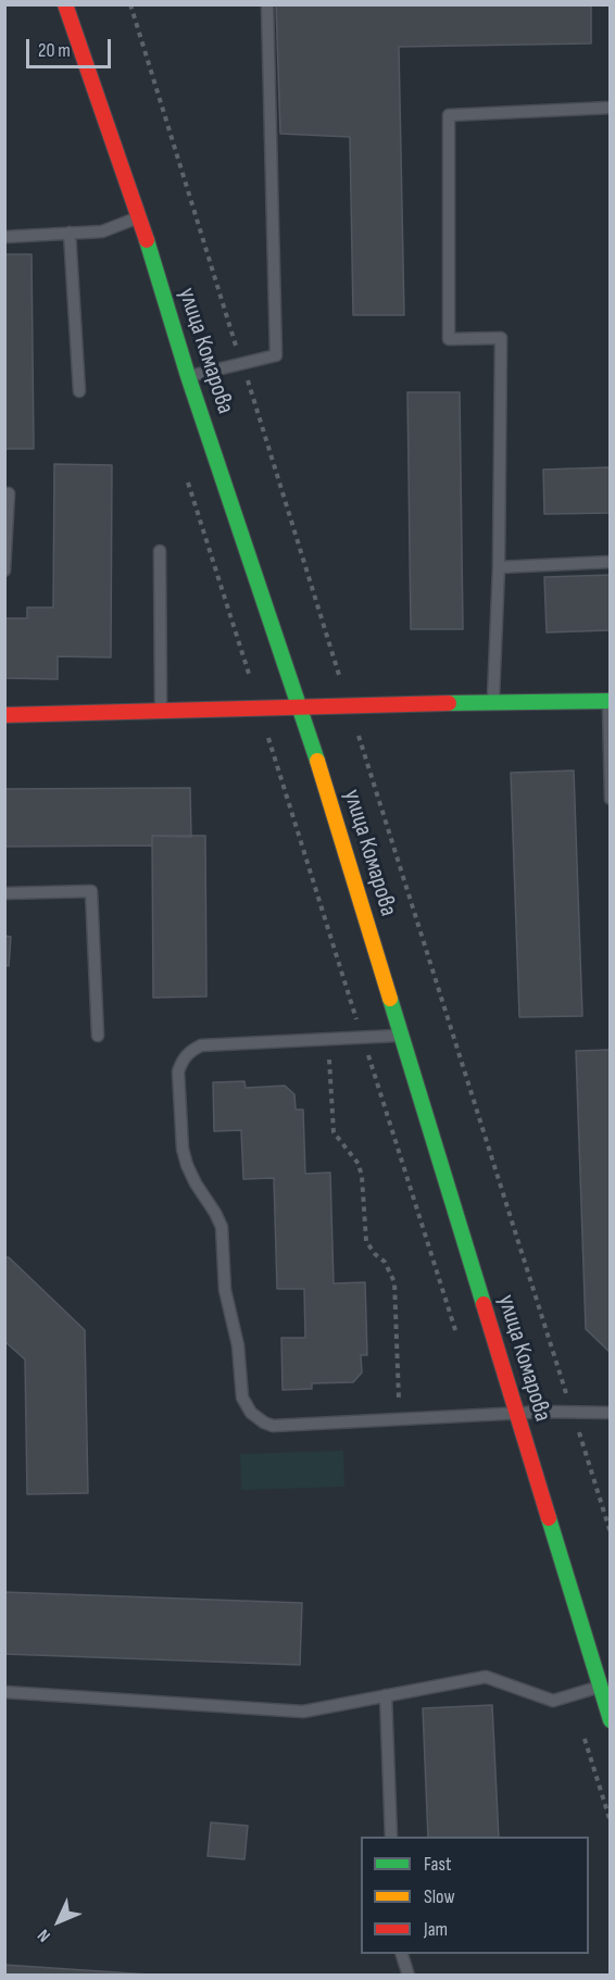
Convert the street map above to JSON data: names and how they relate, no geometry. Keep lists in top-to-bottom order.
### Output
{
  "streets": {
    "street": ["улица Комарова"]
  },
  "legend": ["Fast", "Slow", "Jam"],
  "scale_bar": "20 m",
  "north": "bottom left"
}
